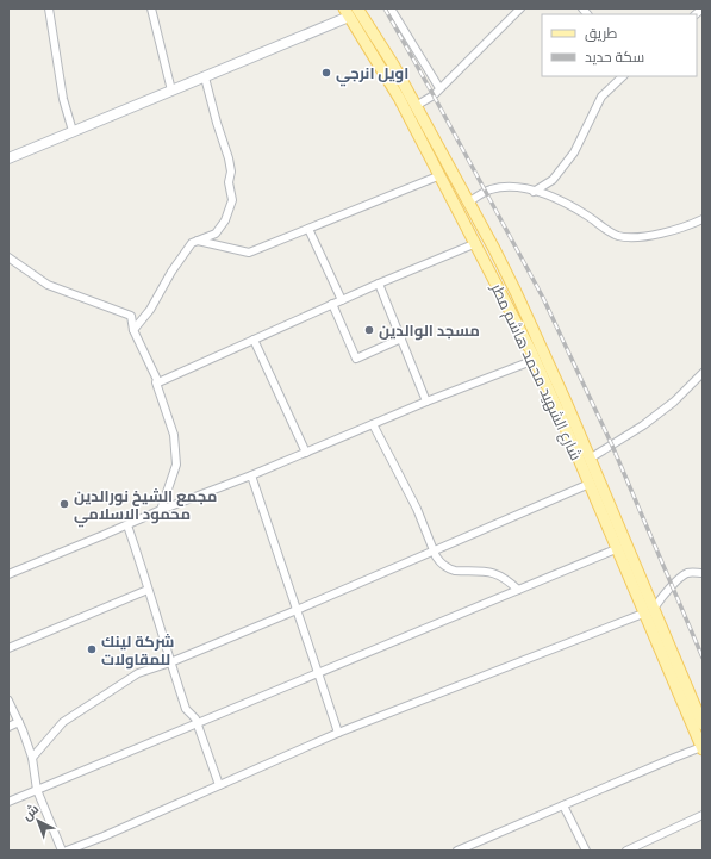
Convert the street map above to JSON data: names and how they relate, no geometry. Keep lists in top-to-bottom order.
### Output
{
  "streets": {
    "main road": ["شارع الشهيد محمد هاشم مطر"]
  },
  "places": [
    "اويل انرجي",
    "مسجد الوالدين",
    "مجمع الشيخ نورالدين محمود الاسلامي",
    "شركة لينك للمقاولات"
  ],
  "legend": ["طريق", "سكة حديد"],
  "north": "top left"
}
